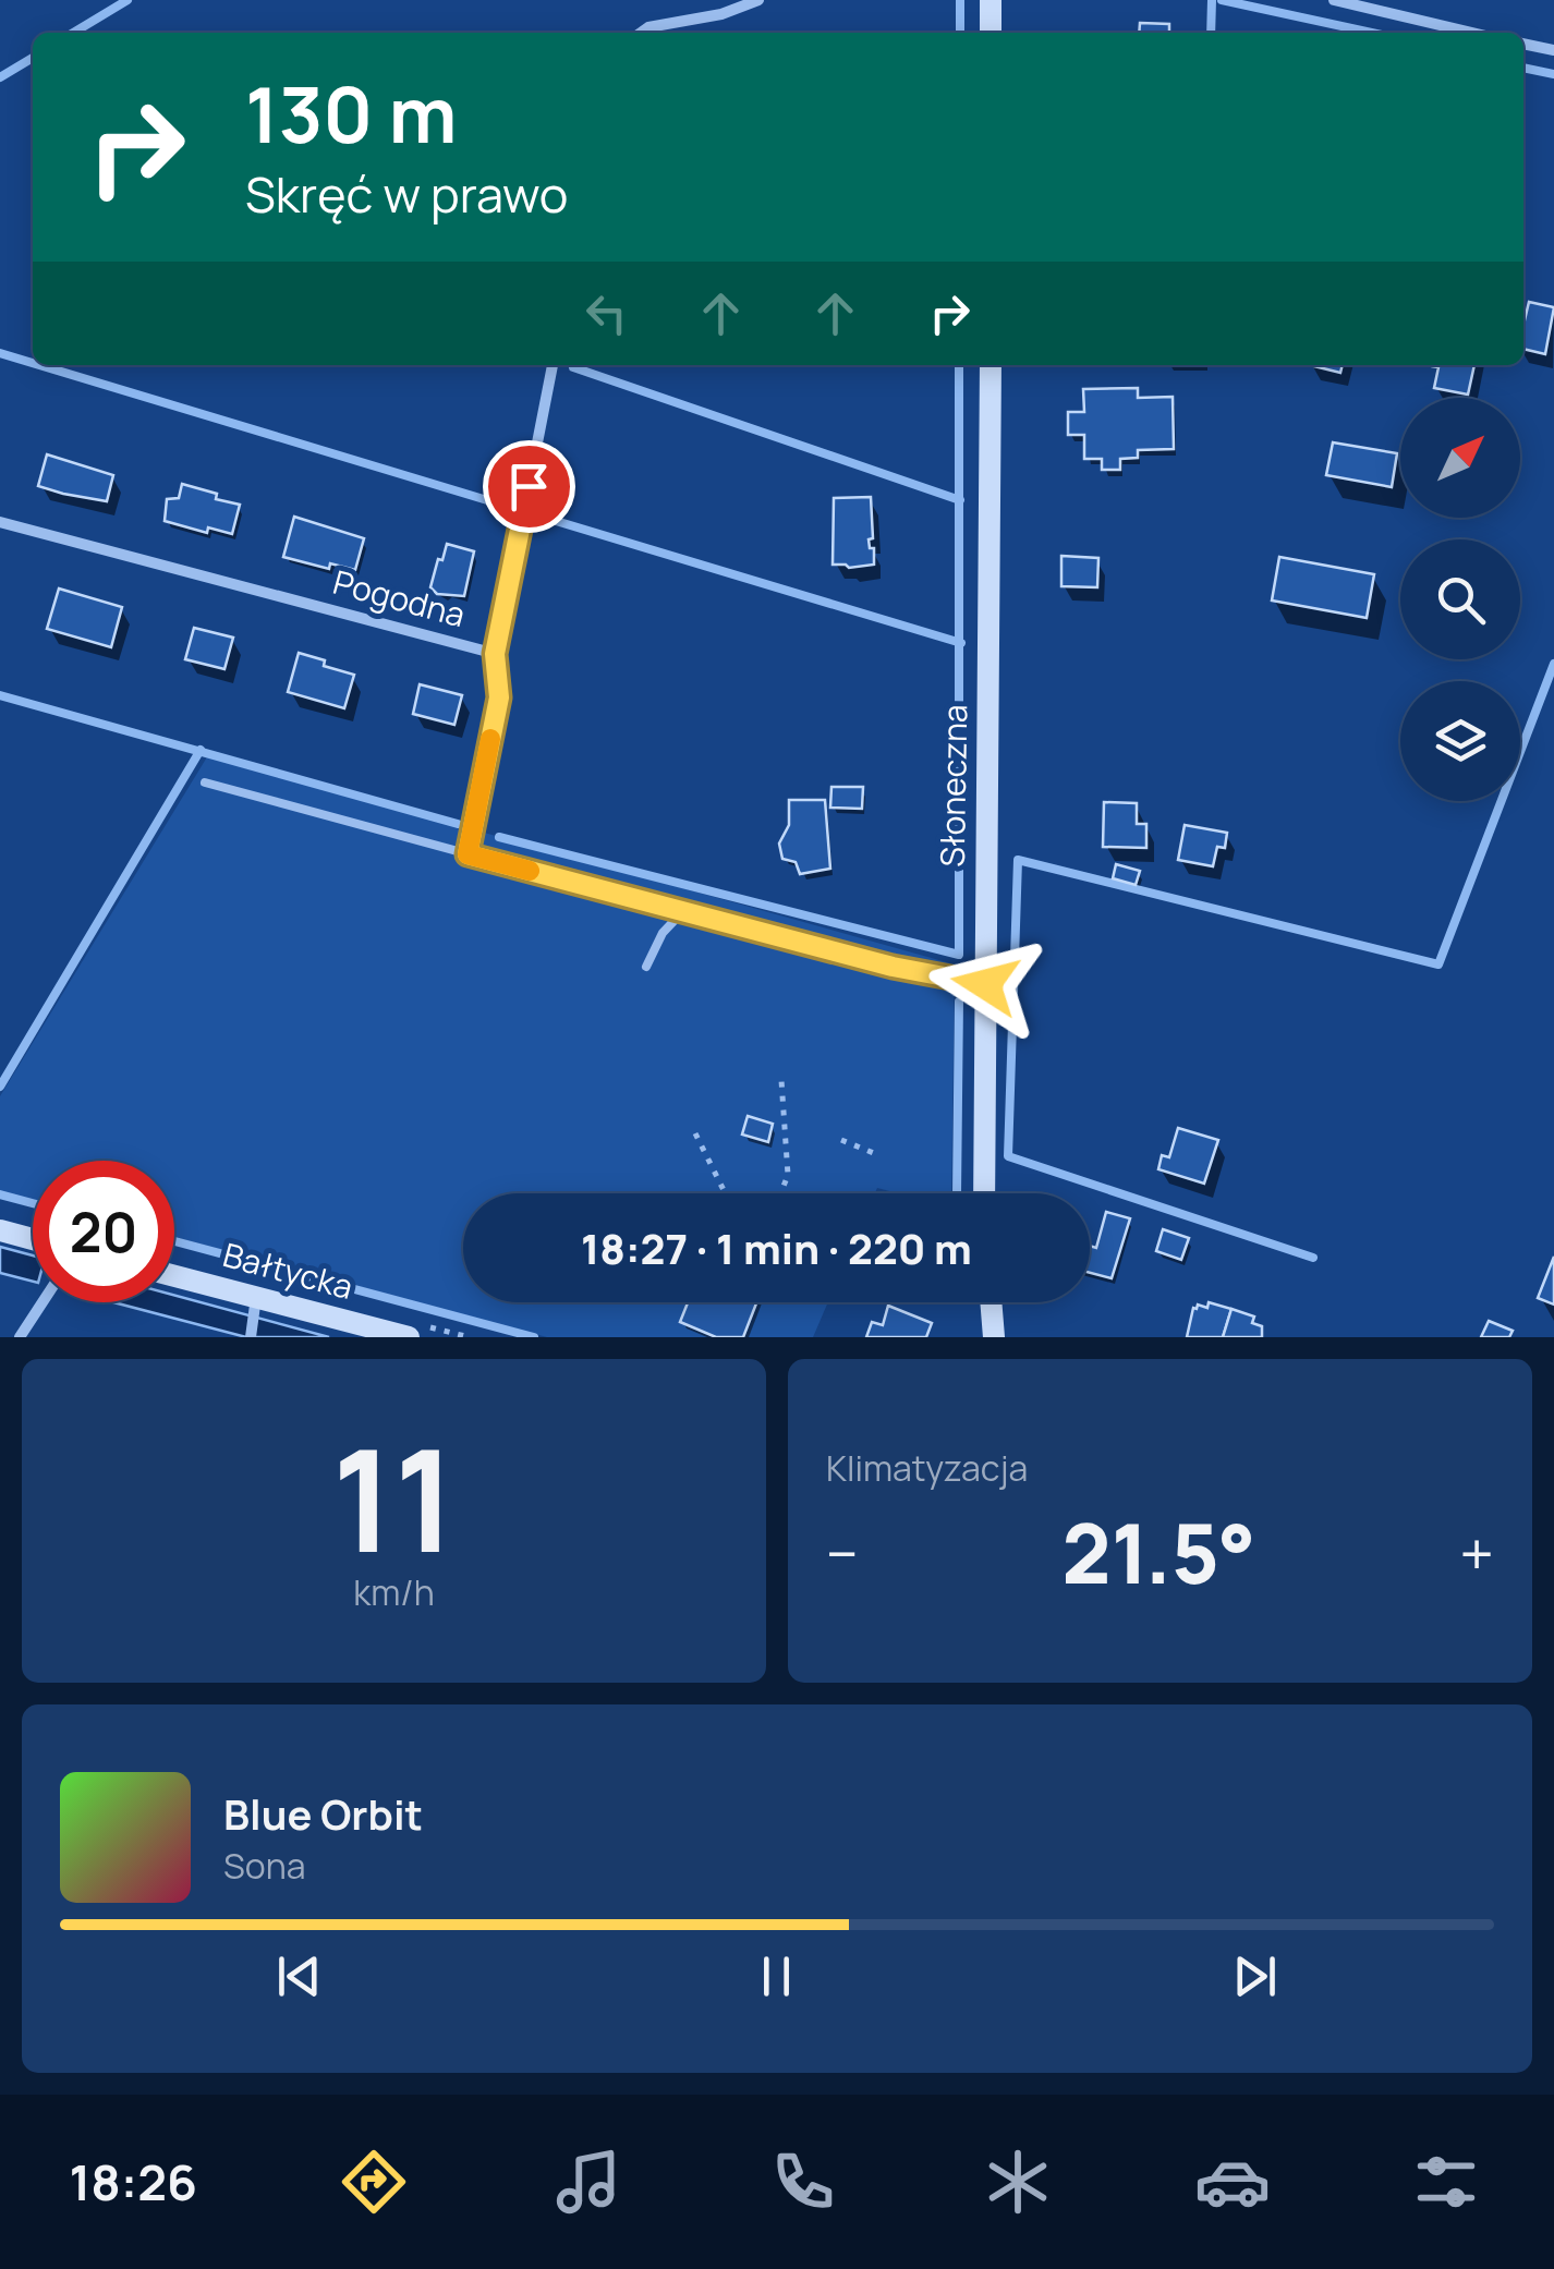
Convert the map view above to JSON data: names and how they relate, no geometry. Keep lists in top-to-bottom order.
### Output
{
  "streets": {
    "street": ["Pogodna", "Słoneczna", "Bałtycka"]
  },
  "north": "top right",
  "page": {
    "turn": ["130 m", "Skręć w prawo"],
    "limit": "20",
    "trip": "18:27 · 1 min · 220 m",
    "tile": [
      ["11", "km/h"],
      "Klimatyzacja"
    ],
    "heat": ["−", "21.5°", "+"],
    "song": ["Blue Orbit", "Sona"],
    "tabs": "18:26"
  }
}
